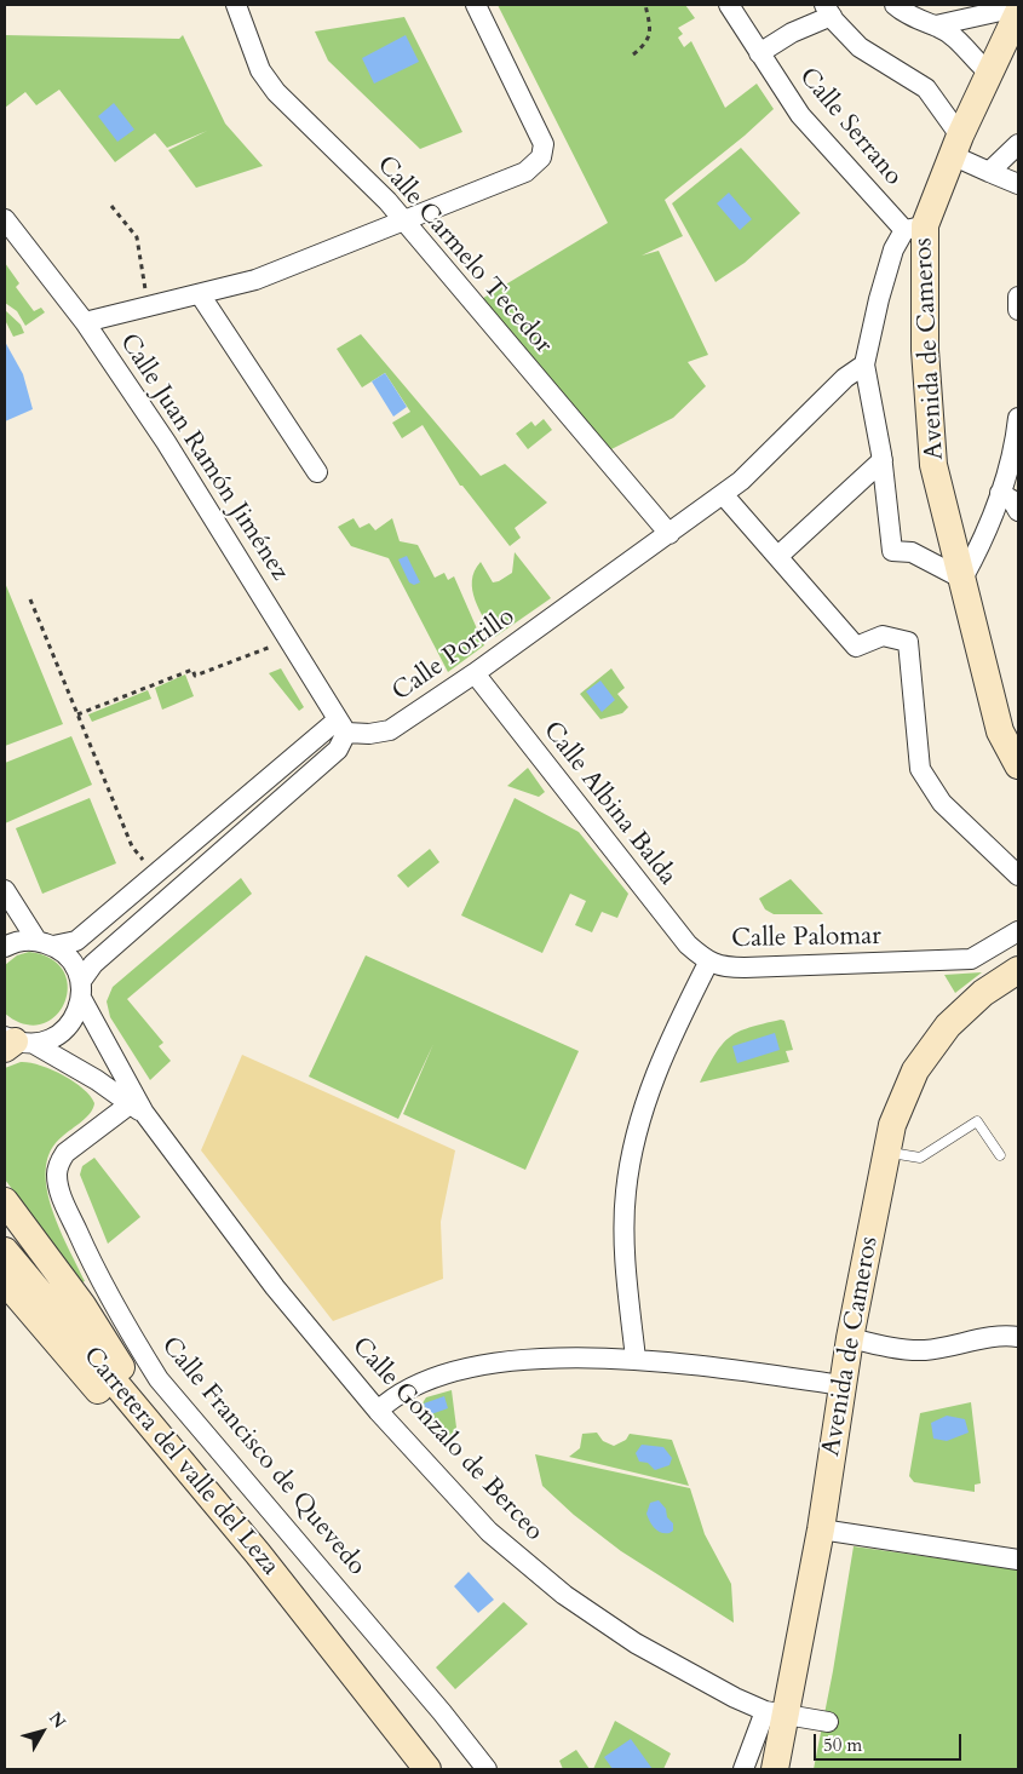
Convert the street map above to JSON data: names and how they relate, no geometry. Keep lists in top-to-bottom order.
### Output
{
  "streets": {
    "main road": ["Avenida de Cameros", "Carretera del valle del Leza"],
    "street": [
      "Calle Serrano",
      "Calle Carmelo Tecedor",
      "Calle Juan Ramón Jiménez",
      "Calle Portillo",
      "Calle Albina Balda",
      "Calle Palomar",
      "Calle Gonzalo de Berceo",
      "Calle Francisco de Quevedo"
    ]
  },
  "crossings": [
    ["Calle Serrano", "Avenida de Cameros"],
    ["Calle Carmelo Tecedor", "Calle Portillo"],
    ["Avenida de Cameros", "Calle Gonzalo de Berceo"],
    ["Calle Juan Ramón Jiménez", "Calle Portillo"],
    ["Calle Portillo", "Calle Albina Balda"],
    ["Calle Albina Balda", "Calle Palomar"],
    ["Calle Gonzalo de Berceo", "Calle Francisco de Quevedo"]
  ],
  "scale_bar": "50 m",
  "north": "top right"
}
